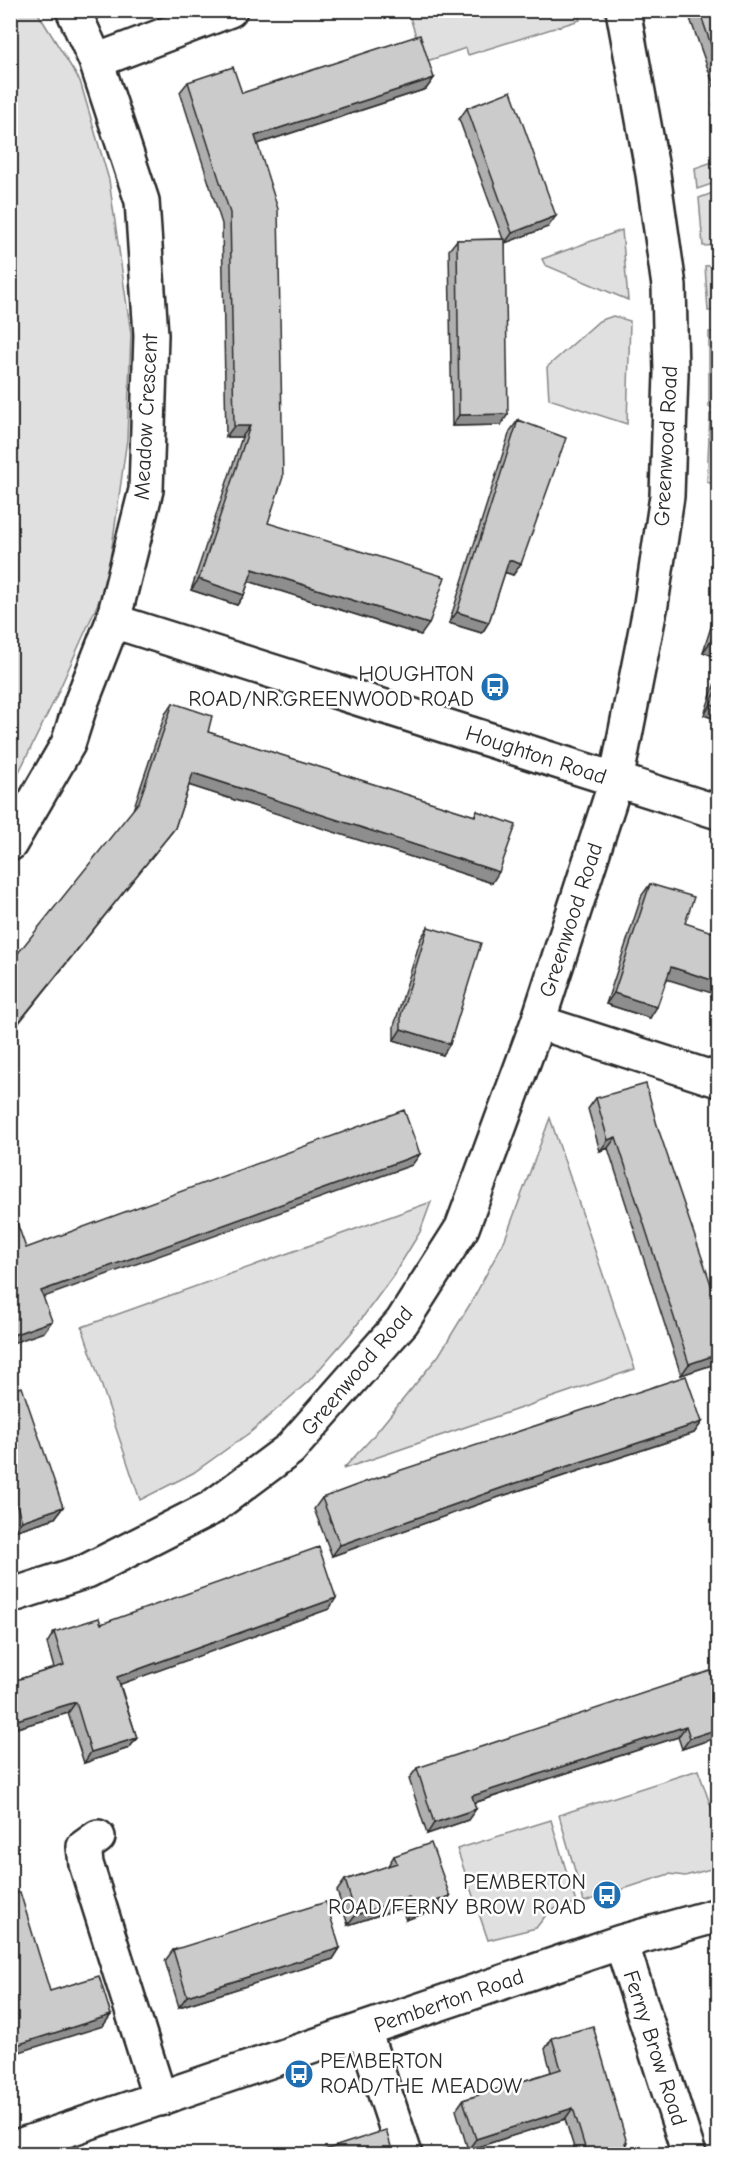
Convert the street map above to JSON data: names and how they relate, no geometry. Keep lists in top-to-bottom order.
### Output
{
  "streets": {
    "street": [
      "Meadow Crescent",
      "Greenwood Road",
      "Houghton Road",
      "Pemberton Road",
      "Ferny Brow Road"
    ]
  },
  "crossings": [
    ["Meadow Crescent", "Houghton Road"],
    ["Greenwood Road", "Houghton Road"],
    ["Pemberton Road", "Ferny Brow Road"]
  ],
  "places": {
    "bus stop": ["HOUGHTON ROAD/NR.GREENWOOD ROAD", "PEMBERTON ROAD/FERNY BROW ROAD", "PEMBERTON ROAD/THE MEADOW"]
  }
}
